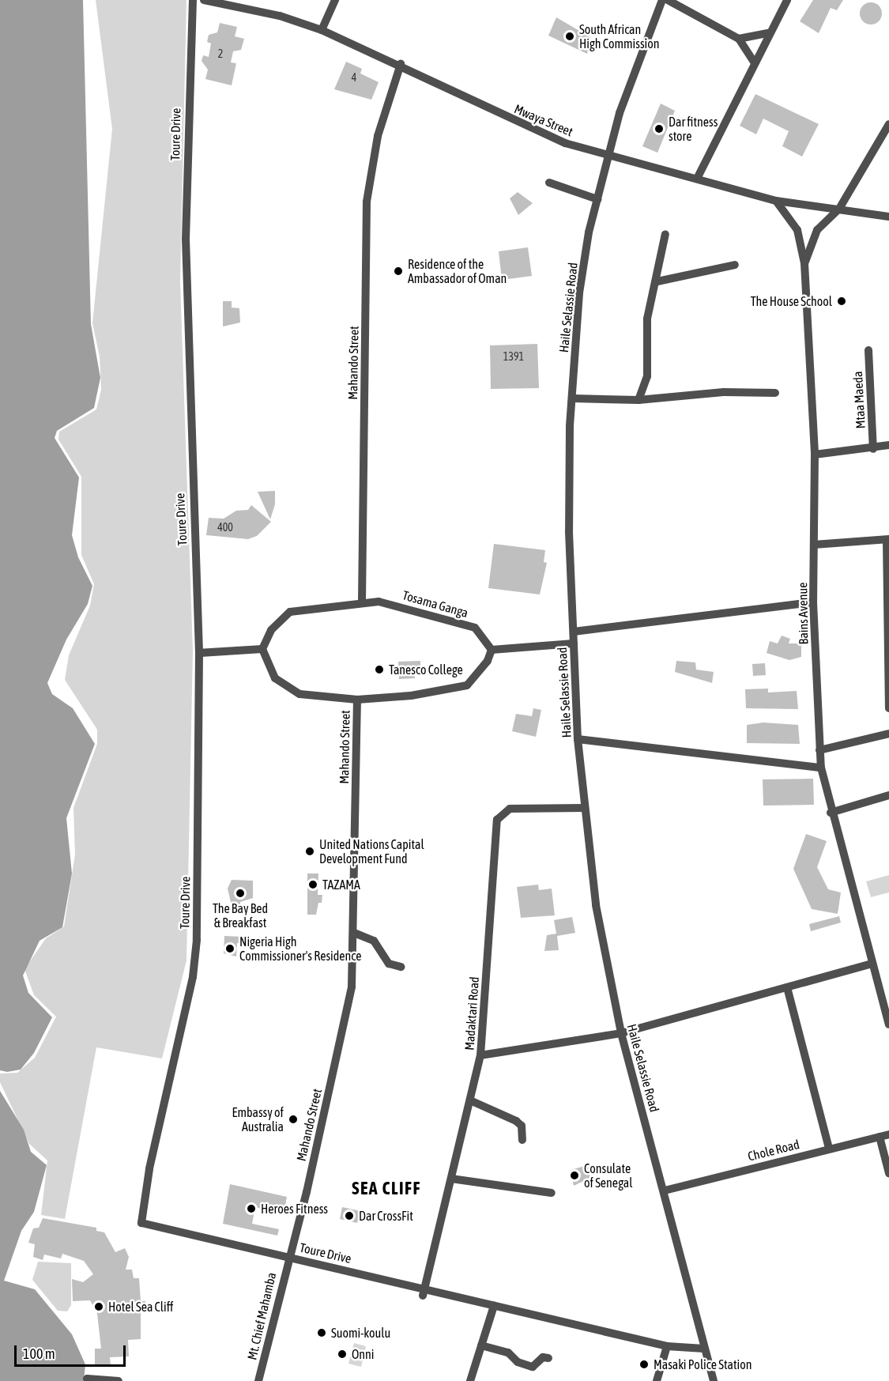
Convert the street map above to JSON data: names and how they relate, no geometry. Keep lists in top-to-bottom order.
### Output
{
  "streets": {
    "street": [
      "Mwaya Street",
      "Toure Drive",
      "Haile Selassie Road",
      "Mahando Street",
      "Mtaa Maeda",
      "Tosama Ganga",
      "Bains Avenue",
      "Madaktari Road",
      "Chole Road",
      "Mt. Chief Mahamba"
    ]
  },
  "crossings": [
    ["Mwaya Street", "Haile Selassie Road"],
    ["Mwaya Street", "Mahando Street"],
    ["Mwaya Street", "Bains Avenue"],
    ["Toure Drive", "Haile Selassie Road"],
    ["Toure Drive", "Mahando Street"],
    ["Toure Drive", "Madaktari Road"],
    ["Toure Drive", "Mt. Chief Mahamba"],
    ["Haile Selassie Road", "Madaktari Road"],
    ["Haile Selassie Road", "Chole Road"],
    ["Mahando Street", "Tosama Ganga"],
    ["Mahando Street", "Mt. Chief Mahamba"]
  ],
  "districts": ["SEA CLIFF"],
  "places": [
    "South African High Commission",
    "Dar fitness store",
    "Residence of the Ambassador of Oman",
    "The House School",
    "Tanesco College",
    "United Nations Capital Development Fund",
    "TAZAMA",
    "The Bay Bed & Breakfast",
    "Nigeria High Commissioner's Residence",
    "Embassy of Australia",
    "Consulate of Senegal",
    "Heroes Fitness",
    "Dar CrossFit",
    "Hotel Sea Cliff",
    "Suomi-koulu",
    "Onni",
    "Masaki Police Station"
  ],
  "house_numbers": [
    "2",
    "4",
    "1391",
    "400"
  ],
  "scale_bar": "100 m"
}
